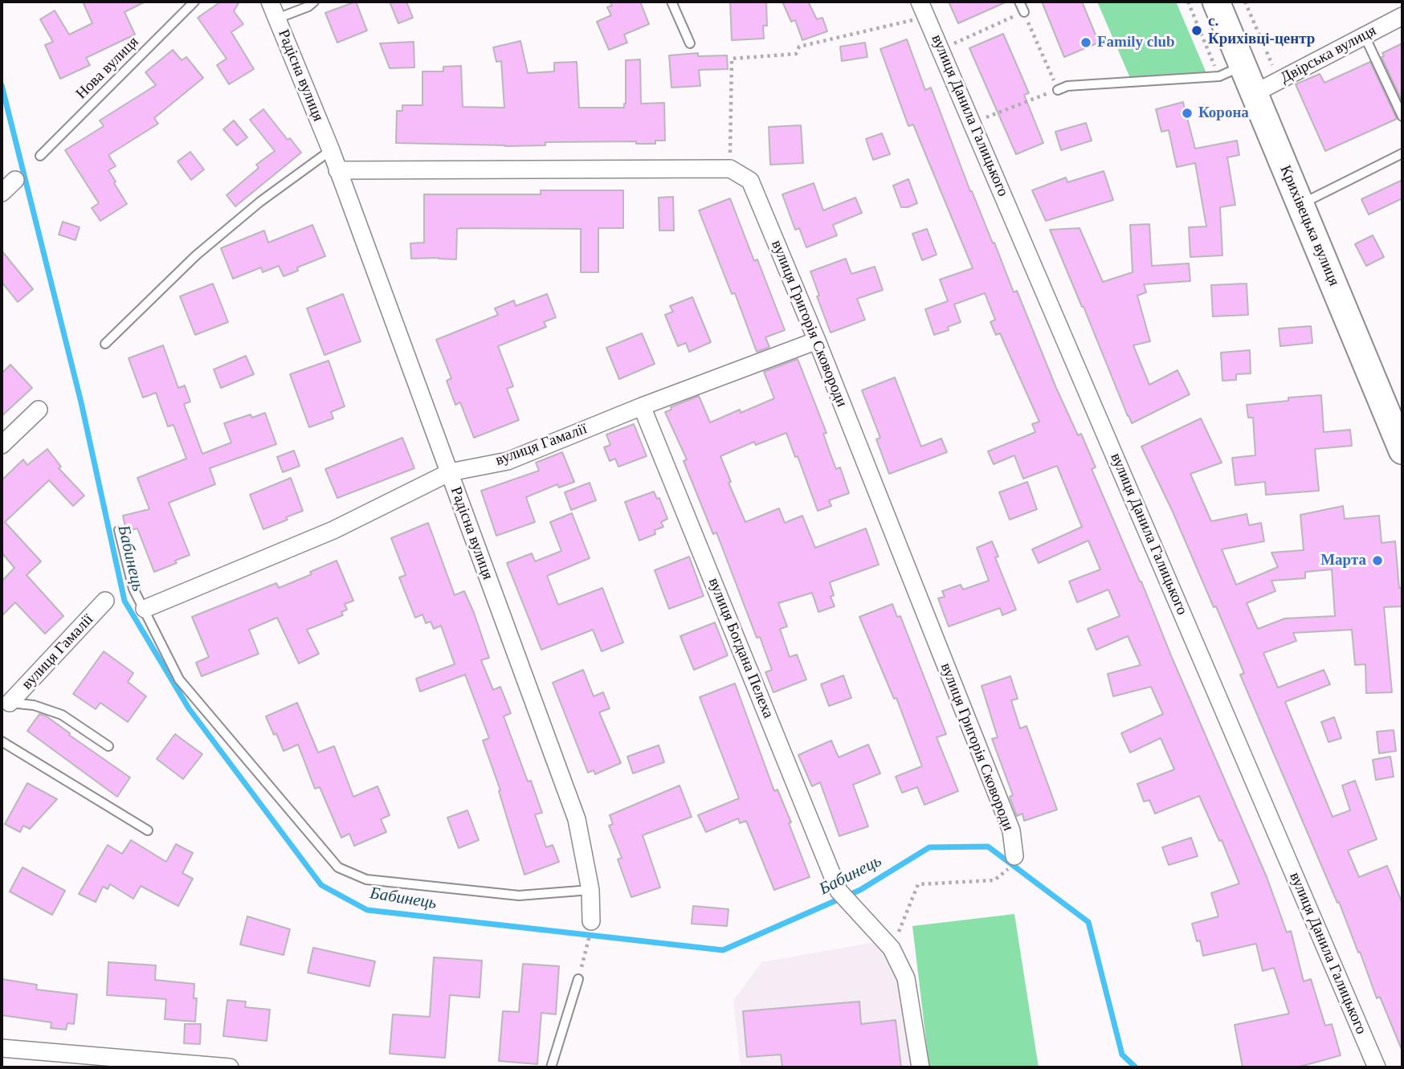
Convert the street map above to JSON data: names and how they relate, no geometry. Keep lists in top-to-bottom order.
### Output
{
  "streets": {
    "main road": ["Крихівецька вулиця"],
    "street": [
      "Двірська вулиця",
      "Радісна вулиця",
      "вулиця Данила Галицького",
      "вулиця Григорія Сковороди",
      "вулиця Гамалії",
      "вулиця Богдана Пелеха"
    ],
    "lane": ["Нова вулиця"]
  },
  "crossings": [
    ["Двірська вулиця", "Крихівецька вулиця"],
    ["Радісна вулиця", "вулиця Гамалії"],
    ["вулиця Григорія Сковороди", "вулиця Гамалії"],
    ["вулиця Гамалії", "вулиця Богдана Пелеха"]
  ],
  "water": ["Бабинець"],
  "places": [
    "с. Крихівці-центр",
    "Family club",
    "Корона",
    "Марта"
  ]
}
